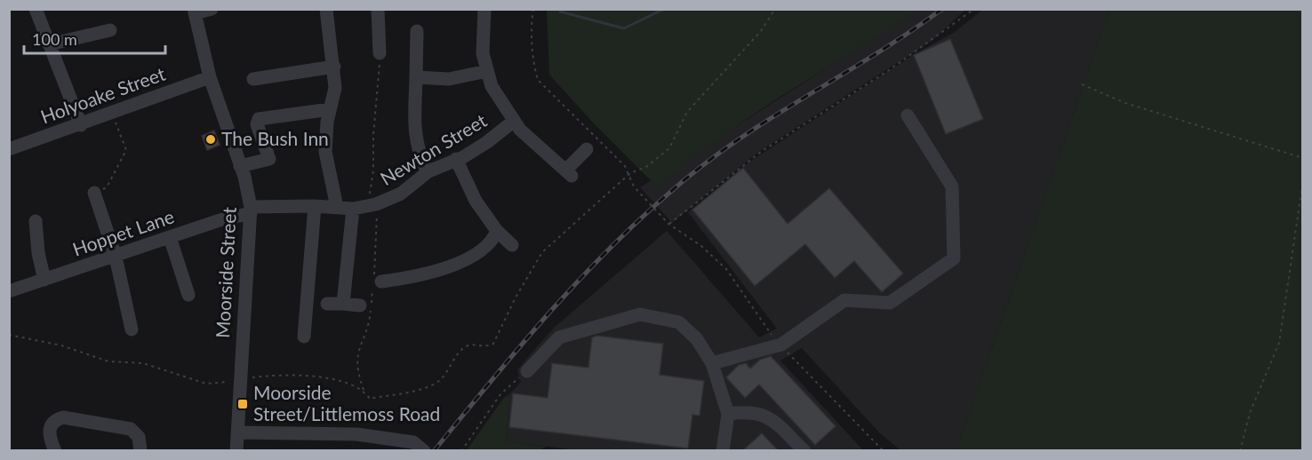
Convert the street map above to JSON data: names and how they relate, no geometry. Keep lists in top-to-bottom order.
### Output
{
  "streets": {
    "street": [
      "Holyoake Street",
      "Newton Street",
      "Hoppet Lane",
      "Moorside Street"
    ]
  },
  "crossings": [
    ["Holyoake Street", "Moorside Street"],
    ["Newton Street", "Hoppet Lane"],
    ["Newton Street", "Moorside Street"],
    ["Hoppet Lane", "Moorside Street"]
  ],
  "places": {
    "other": ["The Bush Inn"],
    "transit": ["Moorside Street/Littlemoss Road"]
  },
  "scale_bar": "100 m"
}
